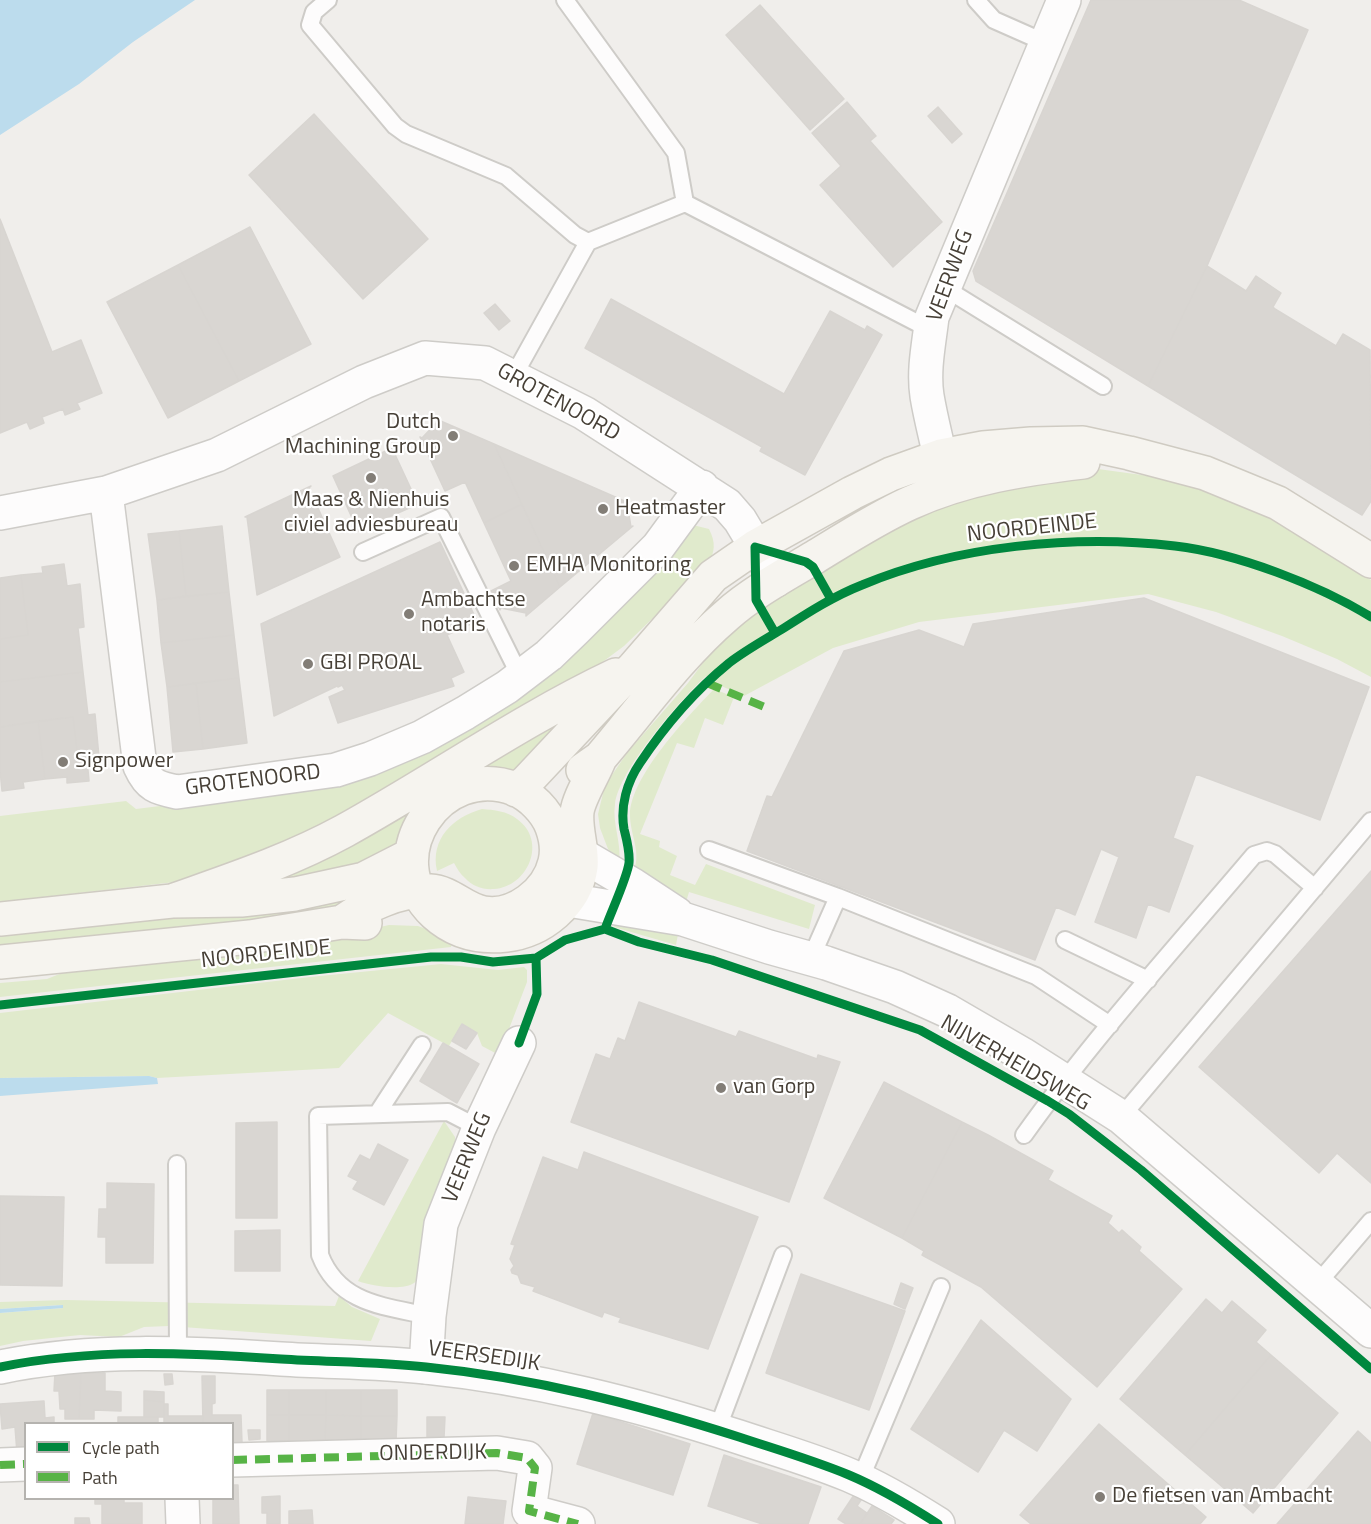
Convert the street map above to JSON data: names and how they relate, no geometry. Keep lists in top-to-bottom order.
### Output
{
  "streets": {
    "main road": ["NOORDEINDE"],
    "street": [
      "VEERWEG",
      "GROTENOORD",
      "NIJVERHEIDSWEG",
      "VEERSEDIJK",
      "ONDERDIJK"
    ]
  },
  "crossings": [
    ["VEERWEG", "VEERSEDIJK"],
    ["NOORDEINDE", "NIJVERHEIDSWEG"]
  ],
  "places": [
    "Dutch Machining Group",
    "Maas & Nienhuis civiel adviesbureau",
    "Heatmaster",
    "EMHA Monitoring",
    "Ambachtse notaris",
    "GBI PROAL",
    "Signpower",
    "van Gorp",
    "De fietsen van Ambacht"
  ],
  "legend": ["Cycle path", "Path"]
}
